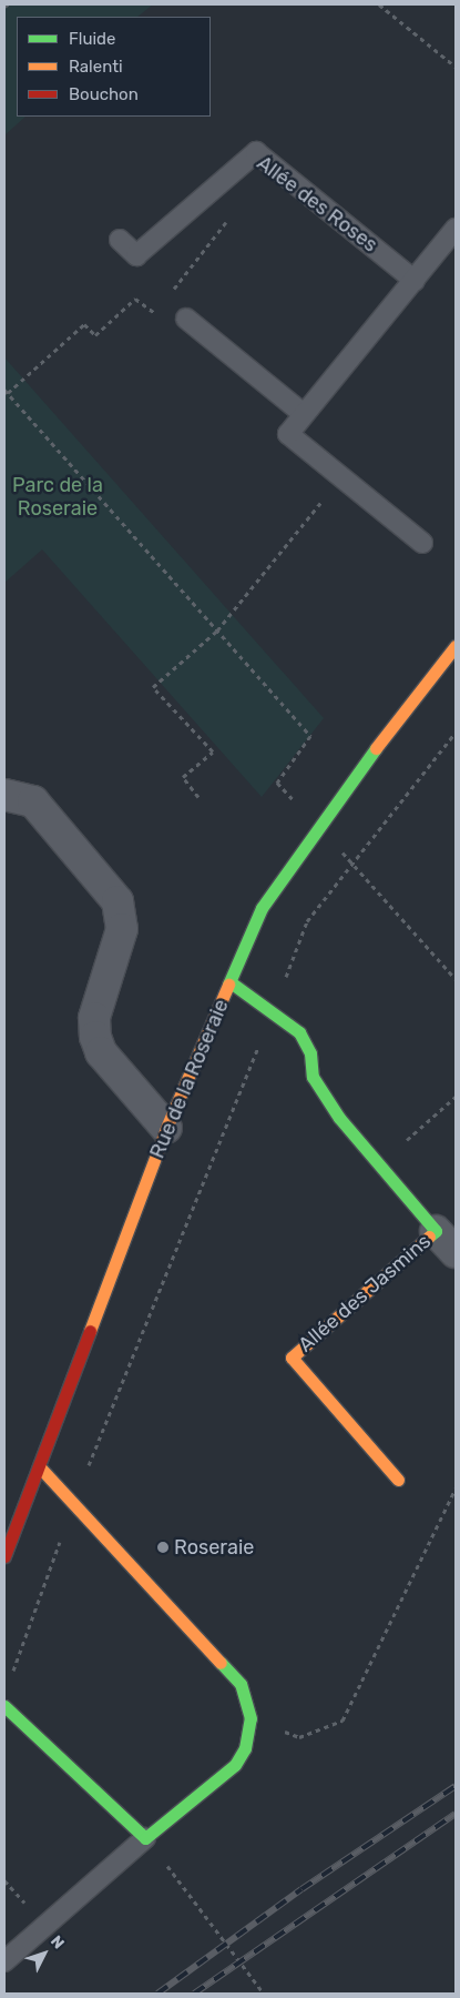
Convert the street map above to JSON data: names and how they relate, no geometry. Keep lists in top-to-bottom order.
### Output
{
  "streets": {
    "street": ["Rue de la Roseraie", "Allée des Jasmins"],
    "lane": ["Allée des Roses"]
  },
  "crossings": [
    ["Rue de la Roseraie", "Allée des Jasmins"]
  ],
  "parks": ["Parc de la Roseraie"],
  "places": ["Roseraie"],
  "legend": ["Fluide", "Ralenti", "Bouchon"],
  "north": "top right"
}
